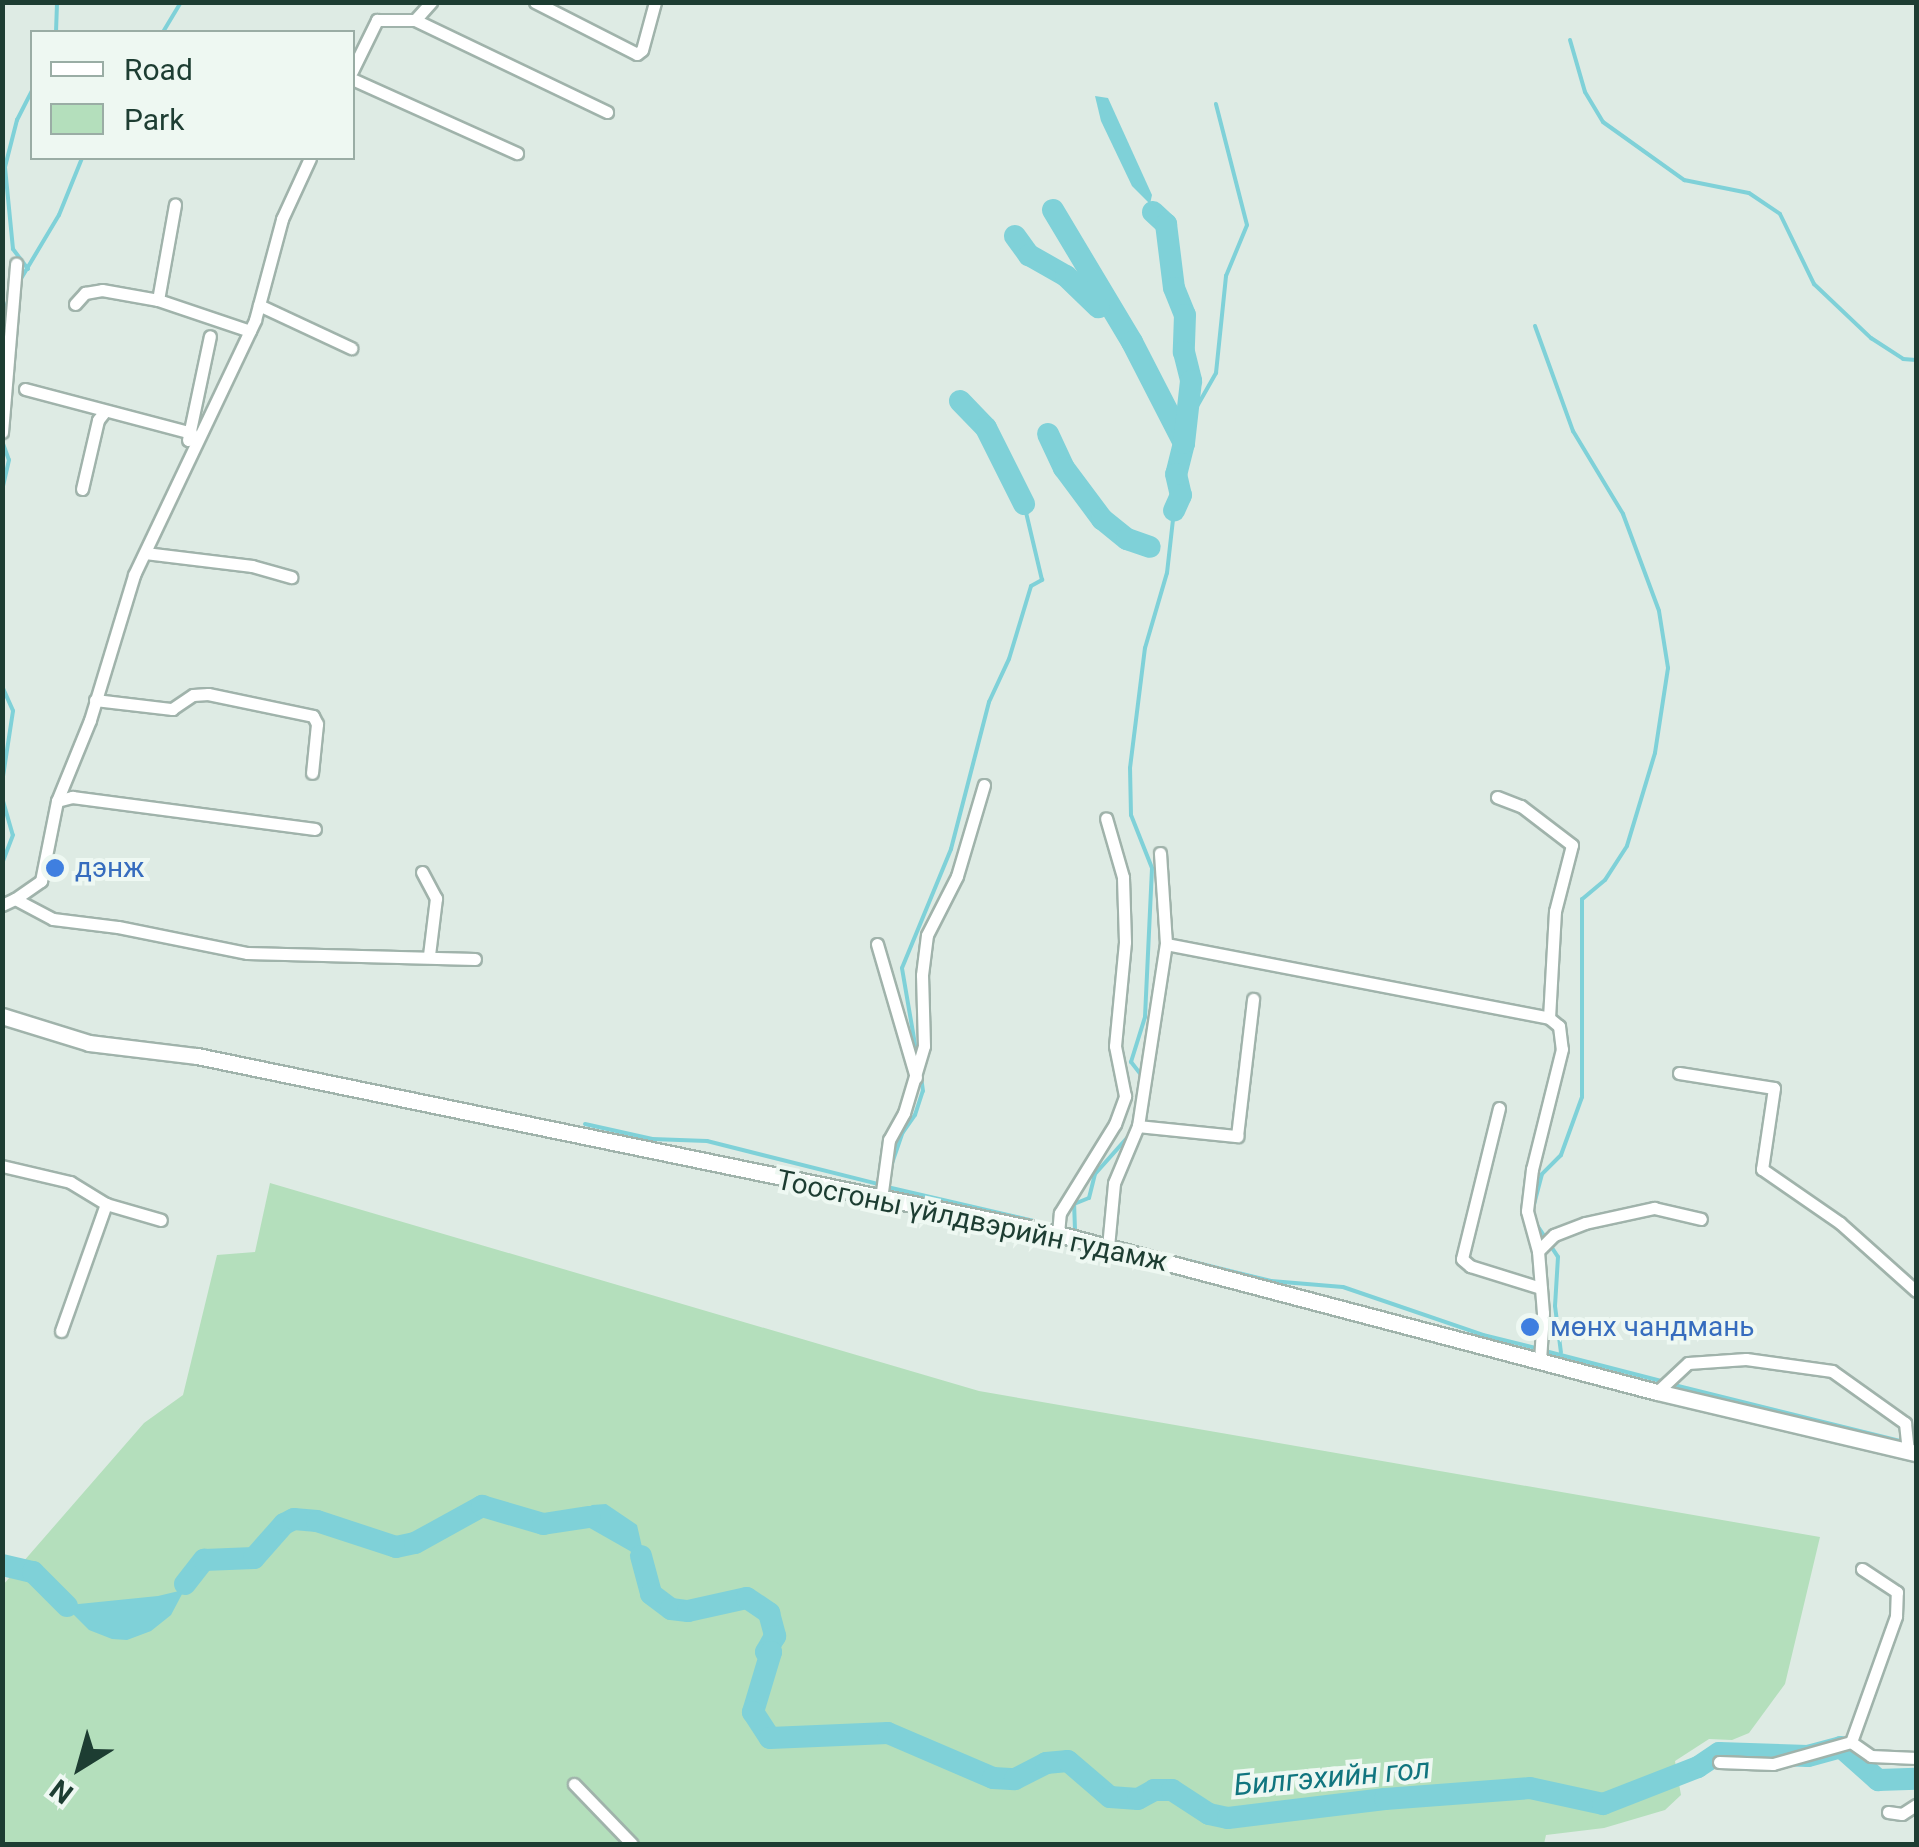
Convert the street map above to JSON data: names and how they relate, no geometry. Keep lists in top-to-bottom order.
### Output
{
  "streets": {
    "main road": ["Тоосгоны үйлдвэрийн гудамж"]
  },
  "water": ["Билгэхийн гол"],
  "places": ["дэнж", "мөнх чандмань"],
  "legend": ["Road", "Park"],
  "north": "bottom left"
}
